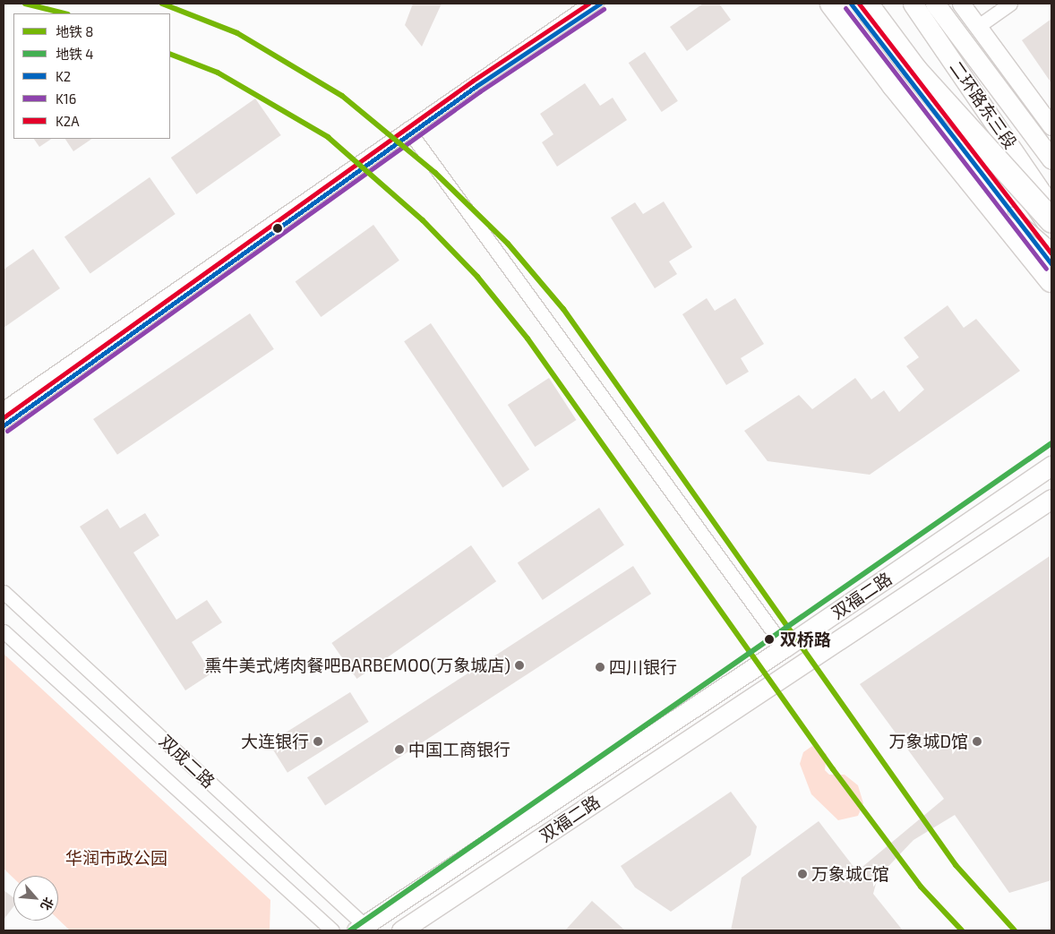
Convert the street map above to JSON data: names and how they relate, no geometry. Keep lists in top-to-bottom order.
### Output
{
  "streets": {
    "main road": ["二环路东三段", "双福二路"],
    "street": ["双成二路"]
  },
  "crossings": [
    ["双福二路", "双成二路"]
  ],
  "parks": ["华润市政公园"],
  "places": [
    "双桥路",
    "熏牛美式烤肉餐吧BARBEMOO(万象城店)",
    "四川银行",
    "大连银行",
    "万象城D馆",
    "中国工商银行",
    "万象城C馆"
  ],
  "lines": [
    "metro line 8",
    "transit line K2",
    "transit line K2A",
    "transit line K16",
    "metro line 4"
  ],
  "legend": [
    "地铁 8",
    "地铁 4",
    "K2",
    "K16",
    "K2A"
  ],
  "north": "bottom right"
}
